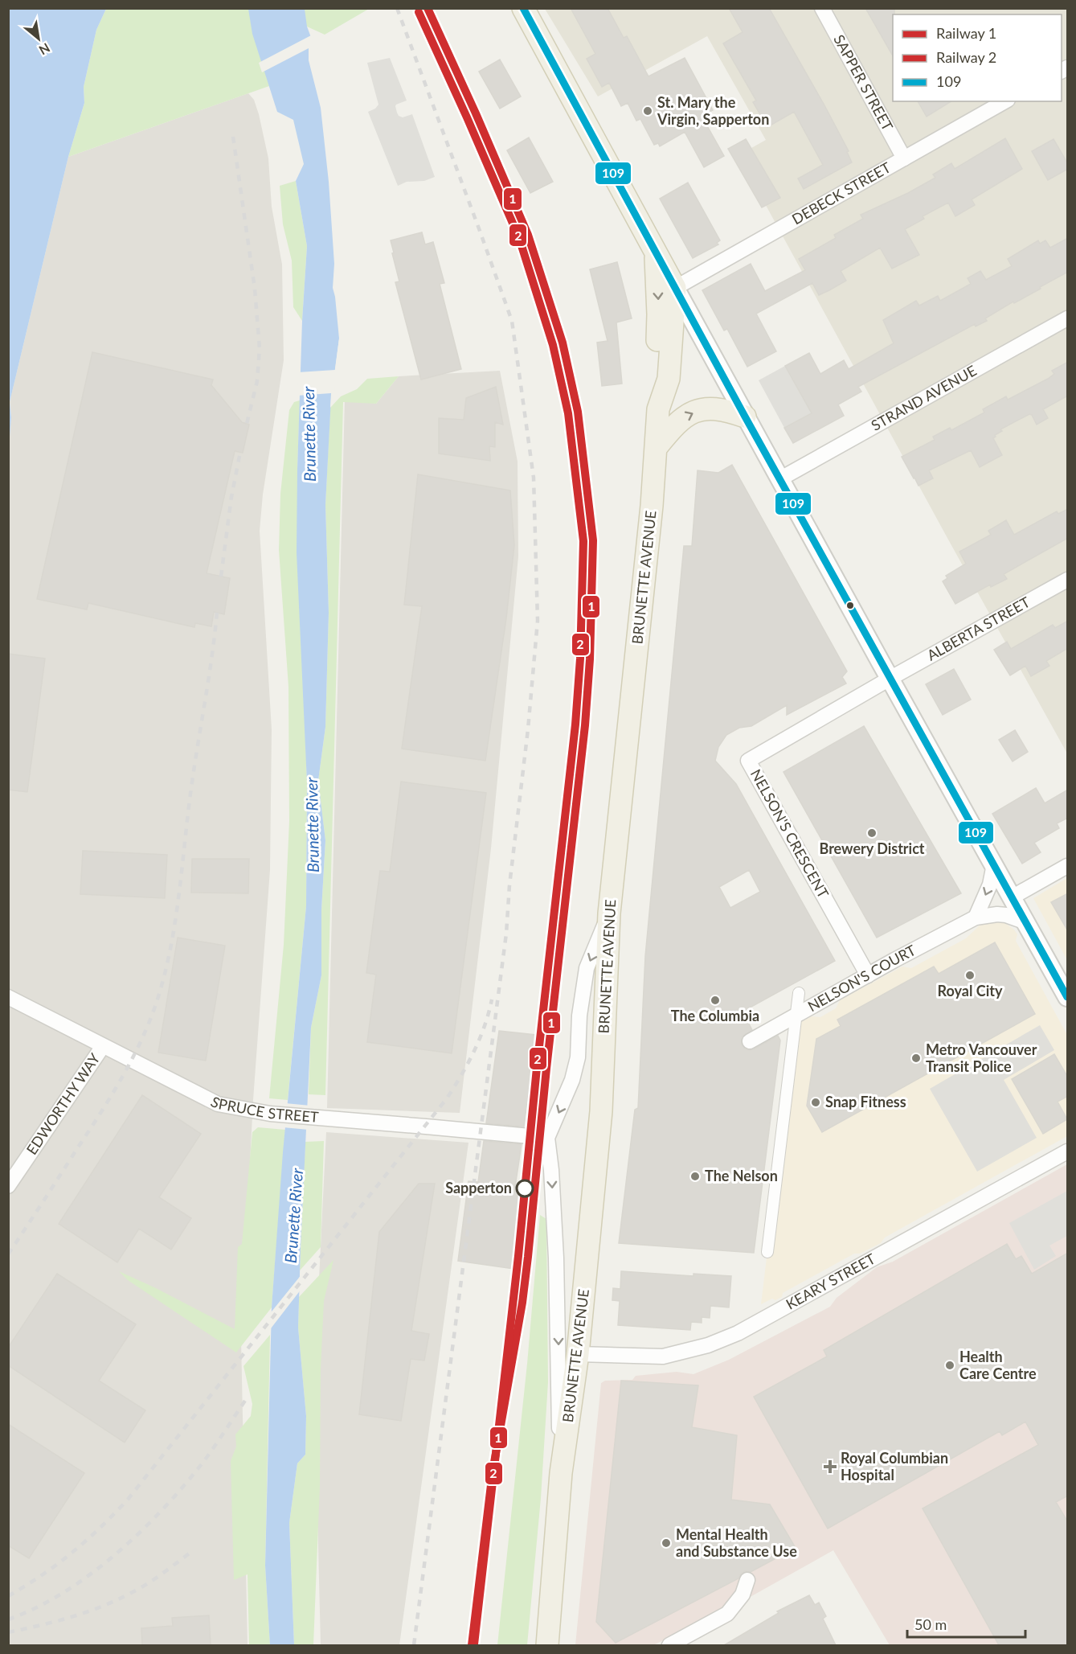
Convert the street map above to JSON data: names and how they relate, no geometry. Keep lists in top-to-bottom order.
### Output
{
  "streets": {
    "main road": ["BRUNETTE AVENUE"],
    "street": [
      "SAPPER STREET",
      "DEBECK STREET",
      "STRAND AVENUE",
      "ALBERTA STREET",
      "NELSON'S CRESCENT",
      "NELSON'S COURT",
      "EDWORTHY WAY",
      "SPRUCE STREET",
      "KEARY STREET"
    ]
  },
  "crossings": [
    ["SAPPER STREET", "DEBECK STREET"],
    ["DEBECK STREET", "BRUNETTE AVENUE"],
    ["BRUNETTE AVENUE", "KEARY STREET"],
    ["ALBERTA STREET", "NELSON'S CRESCENT"],
    ["NELSON'S CRESCENT", "NELSON'S COURT"],
    ["EDWORTHY WAY", "SPRUCE STREET"]
  ],
  "water": ["Brunette River"],
  "places": {
    "other": [
      "St. Mary the Virgin, Sapperton",
      "Brewery District",
      "Royal City",
      "The Columbia",
      "Metro Vancouver Transit Police",
      "Snap Fitness",
      "The Nelson",
      "Sapperton",
      "Health Care Centre",
      "Mental Health and Substance Use"
    ],
    "health": ["Royal Columbian Hospital"]
  },
  "lines": ["rail line 1", "transit line 109", "rail line 2"],
  "legend": ["Railway 1", "Railway 2", "109"],
  "scale_bar": "50 m",
  "north": "bottom right"
}
